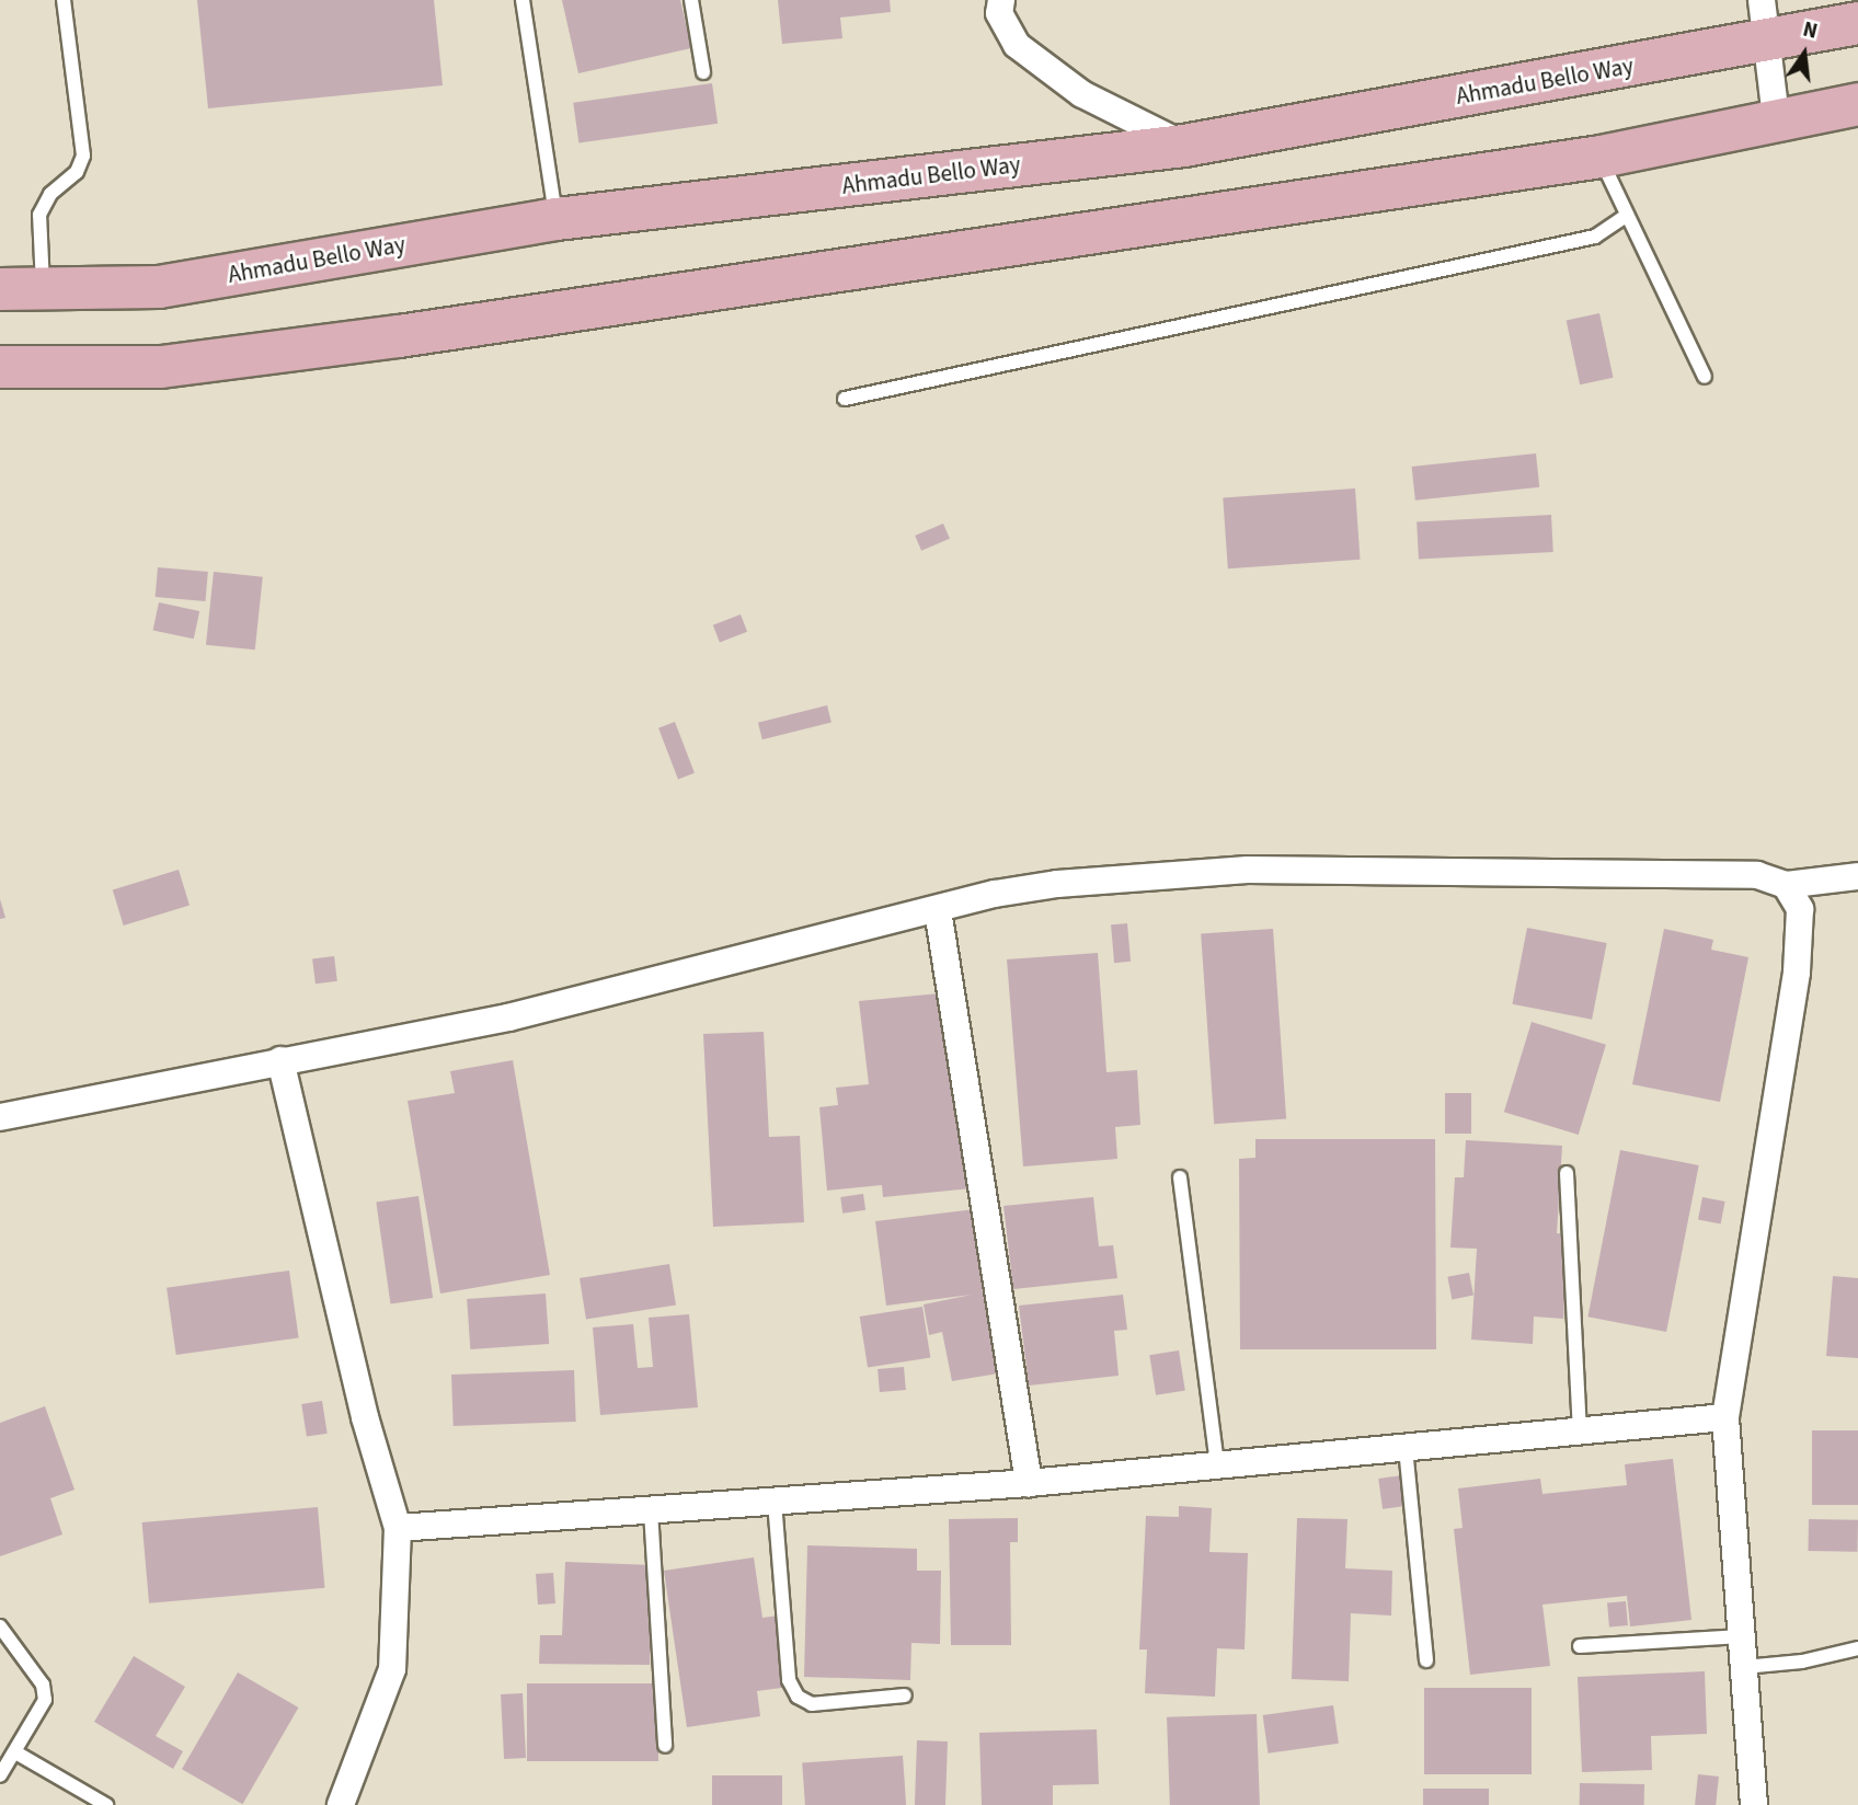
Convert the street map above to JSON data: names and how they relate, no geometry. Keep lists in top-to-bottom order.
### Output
{
  "streets": {
    "main road": ["Ahmadu Bello Way"]
  },
  "north": "top"
}
